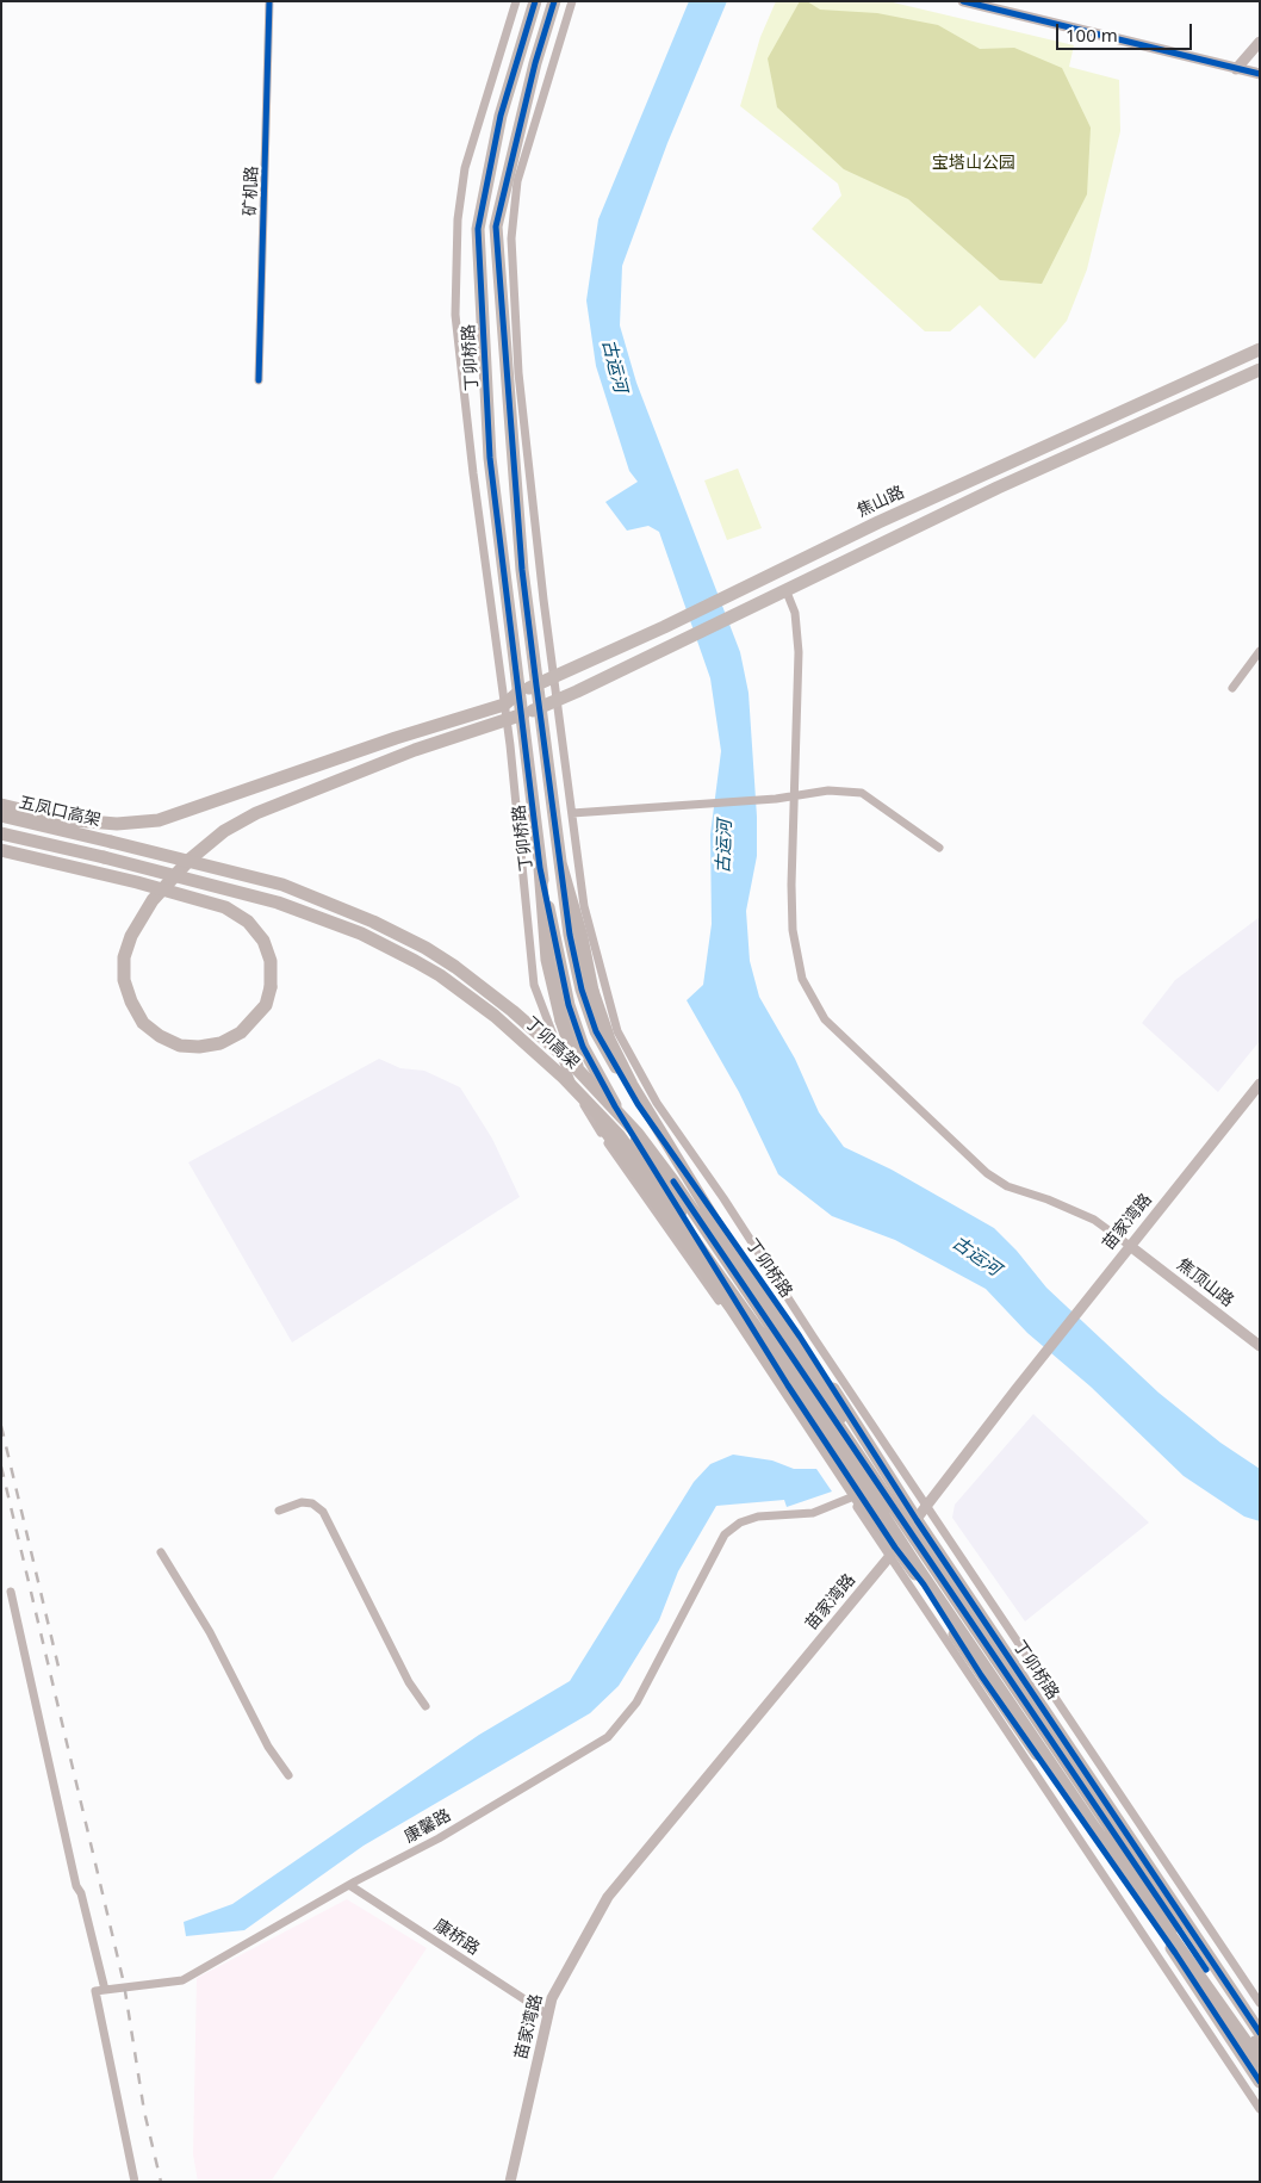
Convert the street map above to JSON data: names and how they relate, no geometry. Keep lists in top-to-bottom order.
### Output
{
  "streets": {
    "highway": ["五凤口高架", "丁卯高架"],
    "main road": ["丁卯桥路", "焦山路"],
    "street": [
      "矿机路",
      "苗家湾路",
      "焦顶山路",
      "康馨路",
      "康桥路"
    ]
  },
  "crossings": [
    ["丁卯桥路", "焦山路"],
    ["丁卯桥路", "丁卯高架"],
    ["丁卯桥路", "苗家湾路"],
    ["五凤口高架", "丁卯高架"],
    ["苗家湾路", "焦顶山路"],
    ["苗家湾路", "康桥路"],
    ["康馨路", "康桥路"]
  ],
  "water": ["古运河"],
  "parks": ["宝塔山公园"],
  "scale_bar": "100 m"
}
